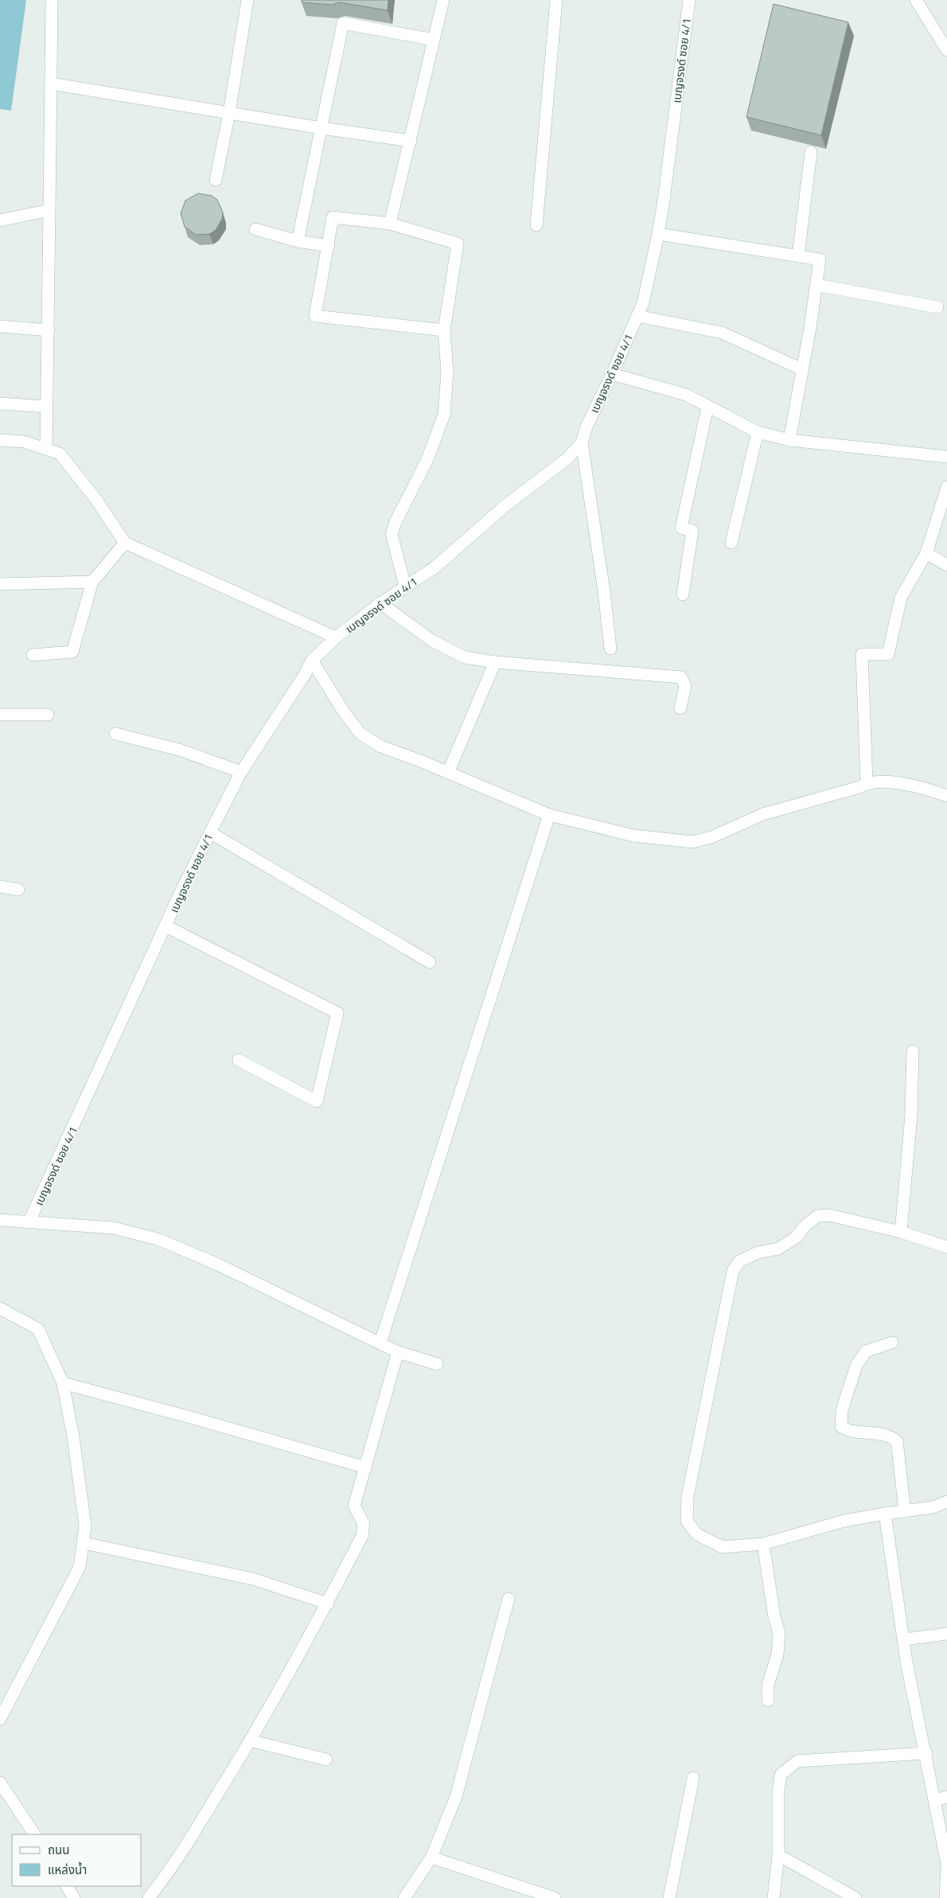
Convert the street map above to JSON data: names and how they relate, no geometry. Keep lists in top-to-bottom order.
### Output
{
  "streets": {
    "street": ["เบญจรงด์ ซอย 4/1"]
  },
  "legend": ["ถนน", "แหล่งน้ำ"]
}
